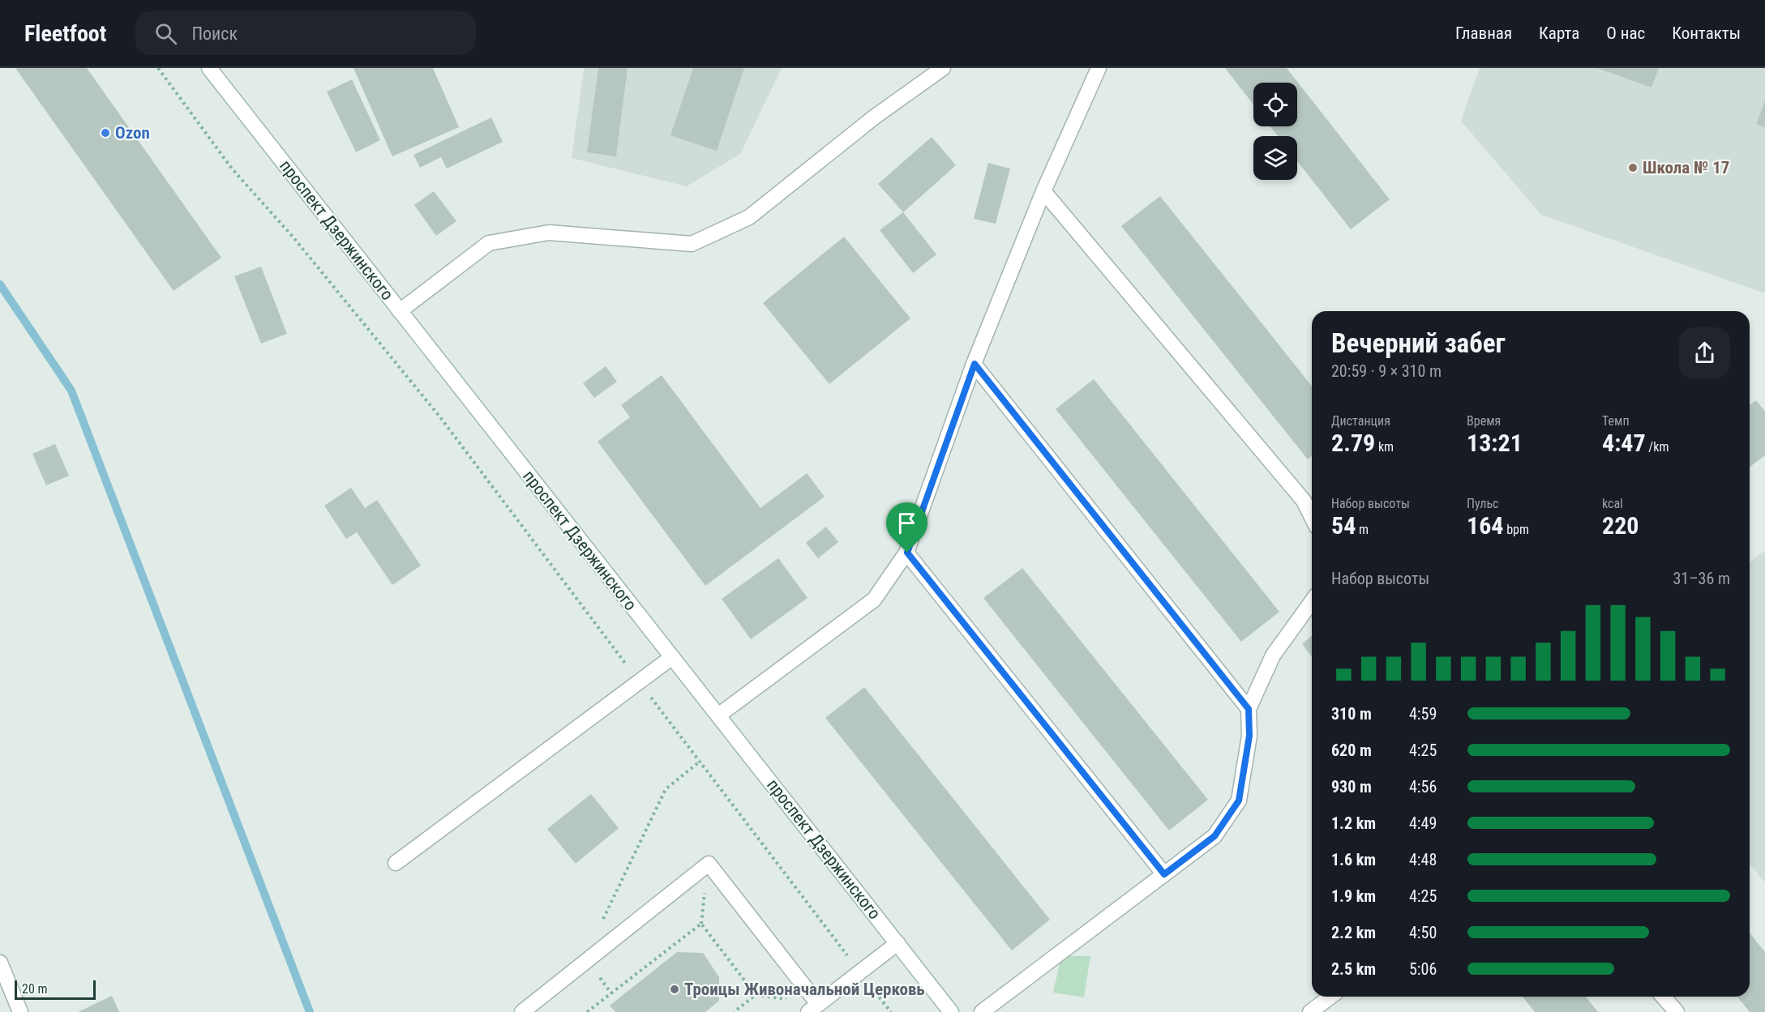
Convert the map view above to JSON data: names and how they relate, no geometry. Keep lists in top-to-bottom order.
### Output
{
  "streets": {
    "street": ["проспект Дзержинского"]
  },
  "places": ["Ozon", "Школа № 17", "Троицы Живоначальной Церковь"],
  "scale_bar": "20 m",
  "page": {
    "header": "Fleetfoot",
    "search": "Поиск",
    "nav": [
      "Главная",
      "Карта",
      "О нас",
      "Контакты"
    ],
    "heading": ["Вечерний забег", "20:59 · 9 × 310 m"],
    "stats": [
      ["Дистанция", "2.79 km"],
      ["Время", "13:21"],
      ["Темп", "4:47 /km"],
      ["Набор высоты", "54 m"],
      ["Пульс", "164 bpm"],
      ["kcal", "220"]
    ],
    "chart": ["Набор высоты", "31–36 m"],
    "list": [
      {
        "name": "310 m",
        "note": "4:59"
      },
      {
        "name": "620 m",
        "note": "4:25"
      },
      {
        "name": "930 m",
        "note": "4:56"
      },
      {
        "name": "1.2 km",
        "note": "4:49"
      },
      {
        "name": "1.6 km",
        "note": "4:48"
      },
      {
        "name": "1.9 km",
        "note": "4:25"
      },
      {
        "name": "2.2 km",
        "note": "4:50"
      },
      {
        "name": "2.5 km",
        "note": "5:06"
      }
    ],
    "scale": "20 m"
  }
}
